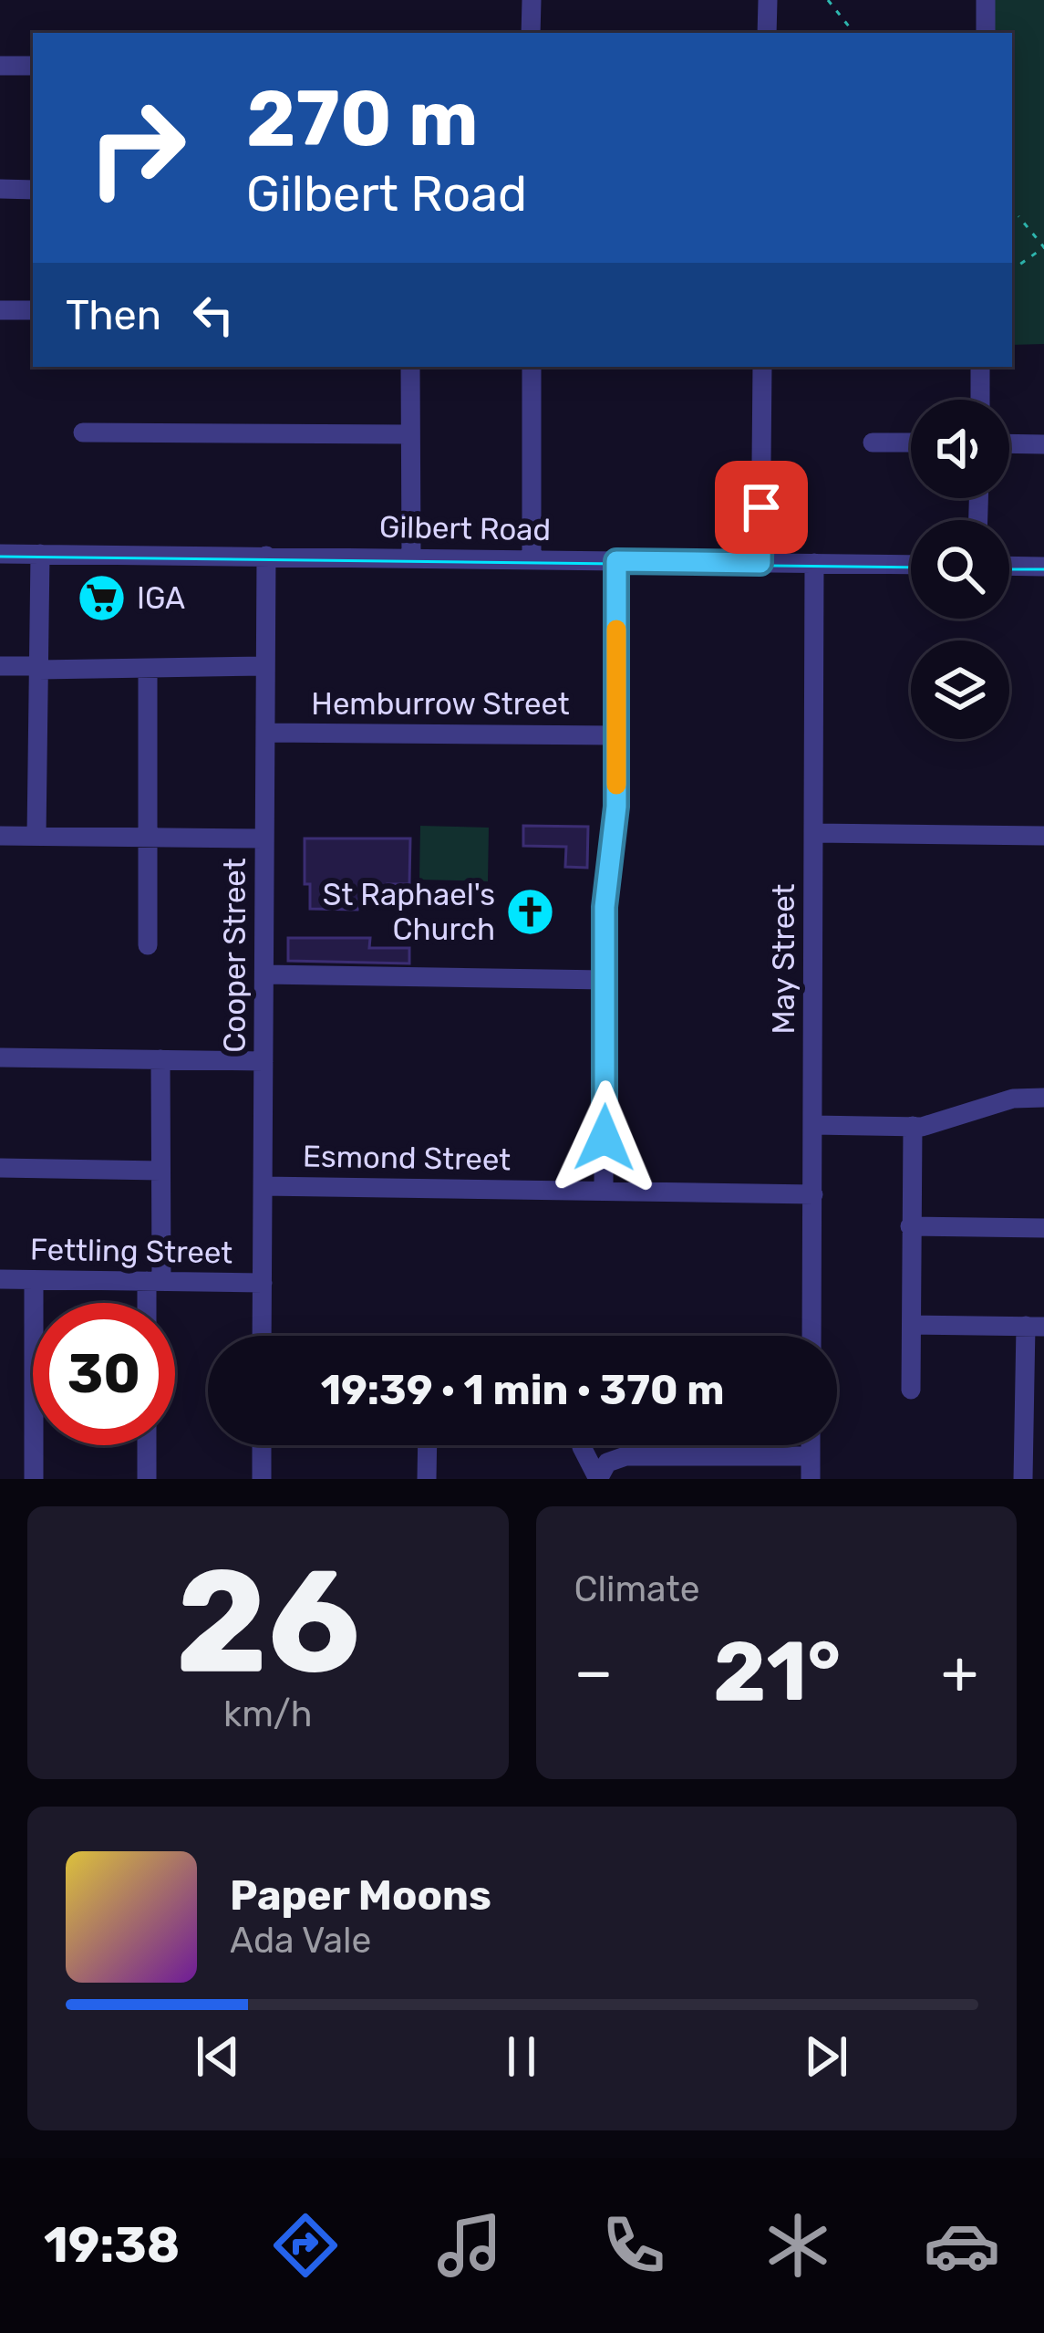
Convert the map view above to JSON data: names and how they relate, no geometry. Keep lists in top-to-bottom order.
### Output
{
  "streets": {
    "street": [
      "Gilbert Road",
      "Hemburrow Street",
      "Cooper Street",
      "May Street",
      "Esmond Street",
      "Fettling Street"
    ]
  },
  "crossings": [
    ["Gilbert Road", "Cooper Street"],
    ["Gilbert Road", "May Street"],
    ["Hemburrow Street", "Cooper Street"],
    ["Cooper Street", "Esmond Street"],
    ["Cooper Street", "Fettling Street"],
    ["May Street", "Esmond Street"]
  ],
  "places": {
    "supermarket": ["IGA"],
    "church": ["St Raphael's Church"]
  },
  "page": {
    "turn": ["270 m", "Gilbert Road"],
    "then": "Then",
    "limit": "30",
    "trip": "19:39 · 1 min · 370 m",
    "tile": [
      ["26", "km/h"],
      "Climate"
    ],
    "heat": ["−", "21°", "+"],
    "song": ["Paper Moons", "Ada Vale"],
    "tabs": "19:38"
  }
}
